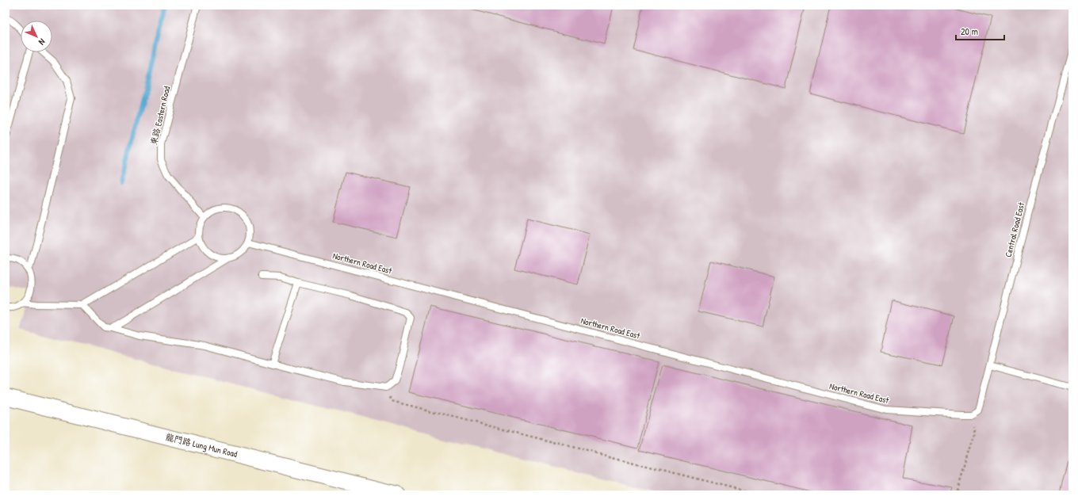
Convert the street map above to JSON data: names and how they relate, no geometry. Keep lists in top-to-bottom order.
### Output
{
  "streets": {
    "street": ["龍門路 Lung Mun Road"],
    "lane": ["東路 Eastern Road", "Central Road East", "Northern Road East"]
  },
  "crossings": [
    ["東路 Eastern Road", "Northern Road East"],
    ["Central Road East", "Northern Road East"]
  ],
  "scale_bar": "20 m",
  "north": "bottom right"
}
